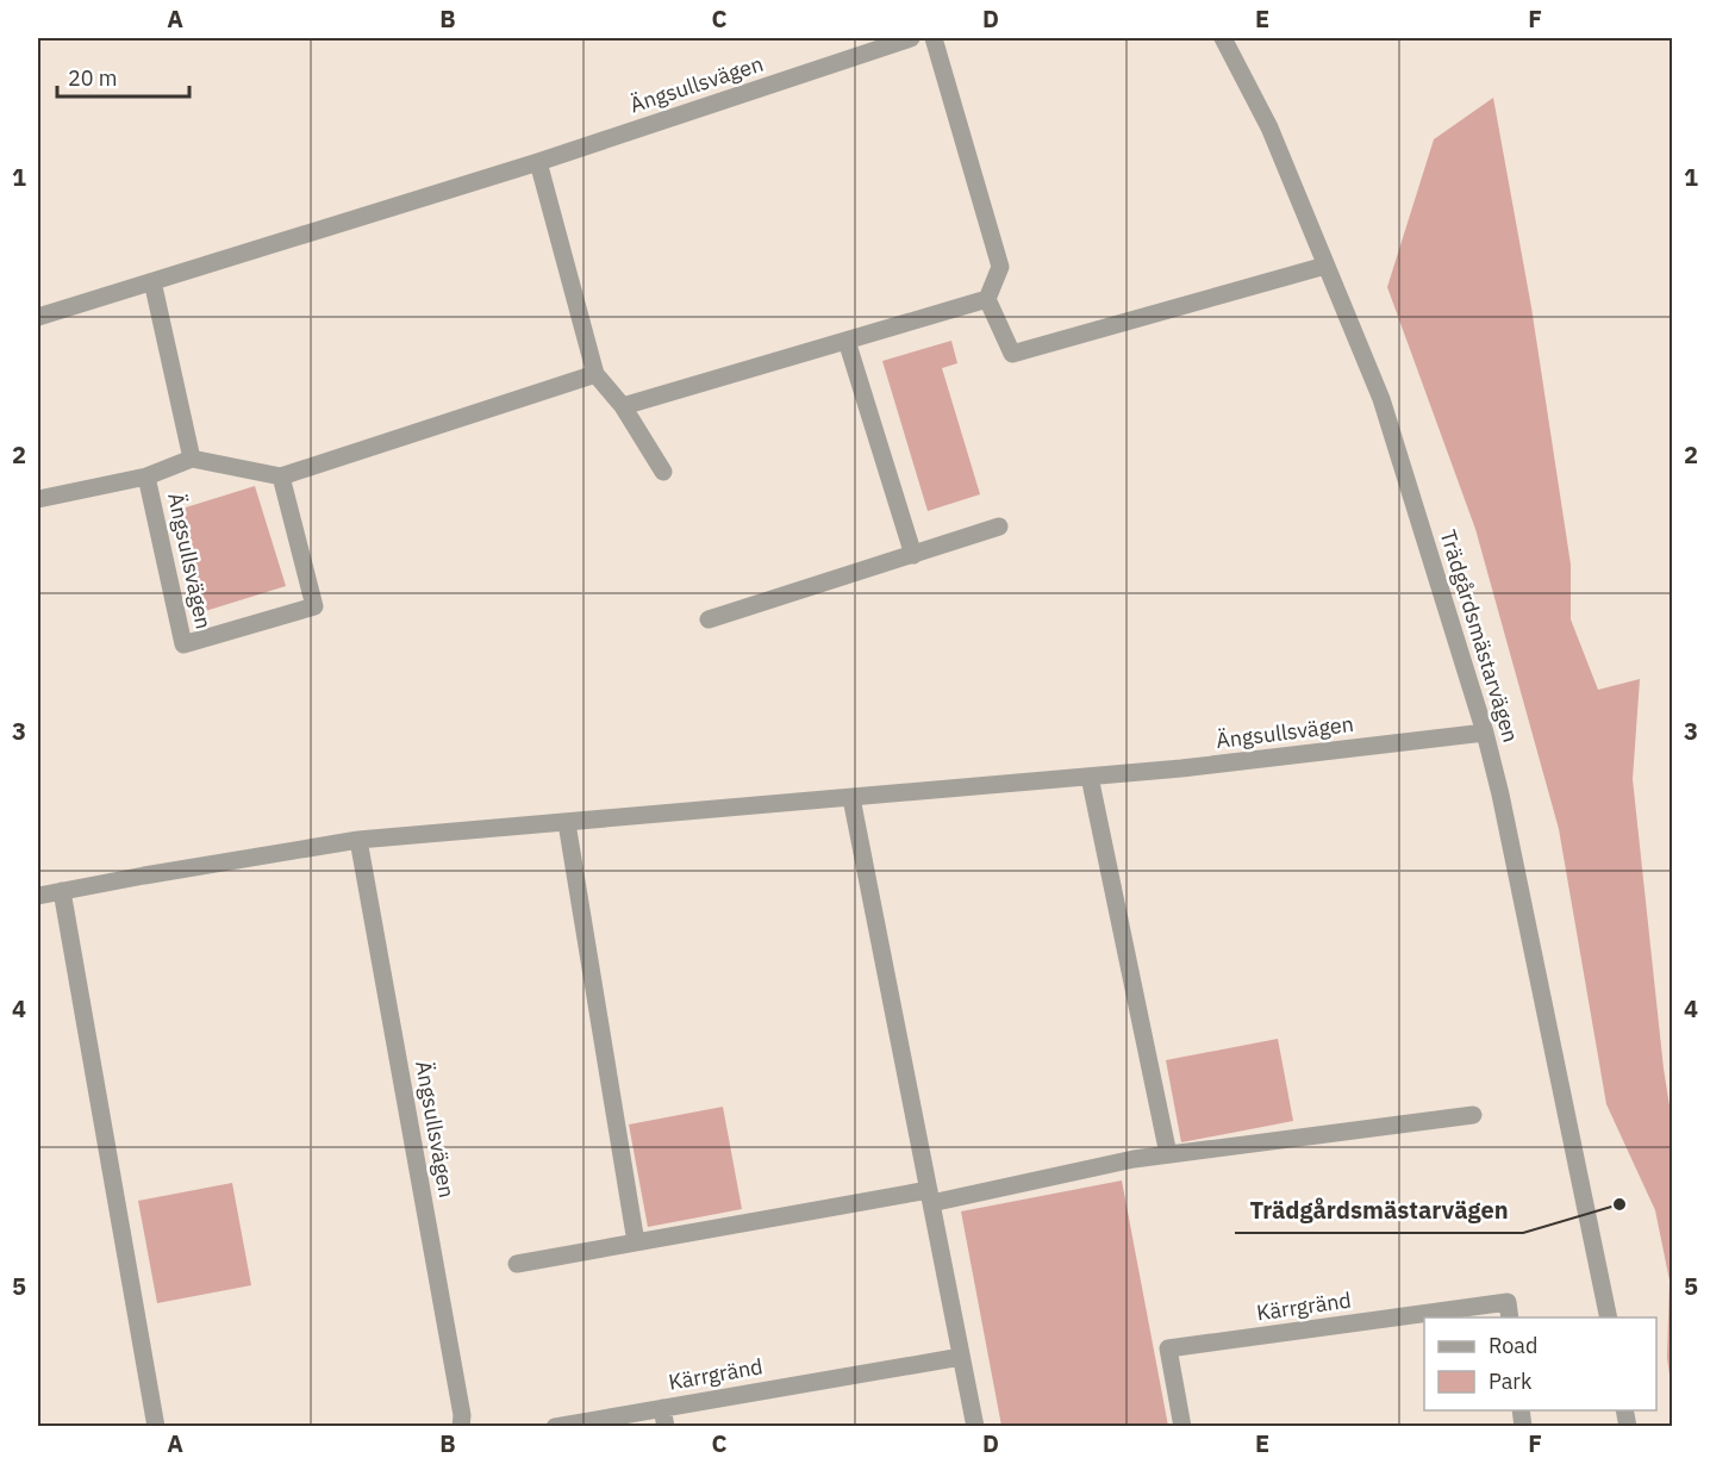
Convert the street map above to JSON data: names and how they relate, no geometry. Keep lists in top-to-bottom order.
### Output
{
  "streets": {
    "street": ["Ängsullsvägen", "Trädgårdsmästarvägen", "Kärrgränd"]
  },
  "crossings": [
    ["Ängsullsvägen", "Trädgårdsmästarvägen"]
  ],
  "places": ["Trädgårdsmästarvägen"],
  "legend": ["Road", "Park"],
  "scale_bar": "20 m",
  "grid": {
    "columns": [
      "A",
      "B",
      "C",
      "D",
      "E",
      "F"
    ],
    "rows": [
      "1",
      "2",
      "3",
      "4",
      "5"
    ]
  }
}
